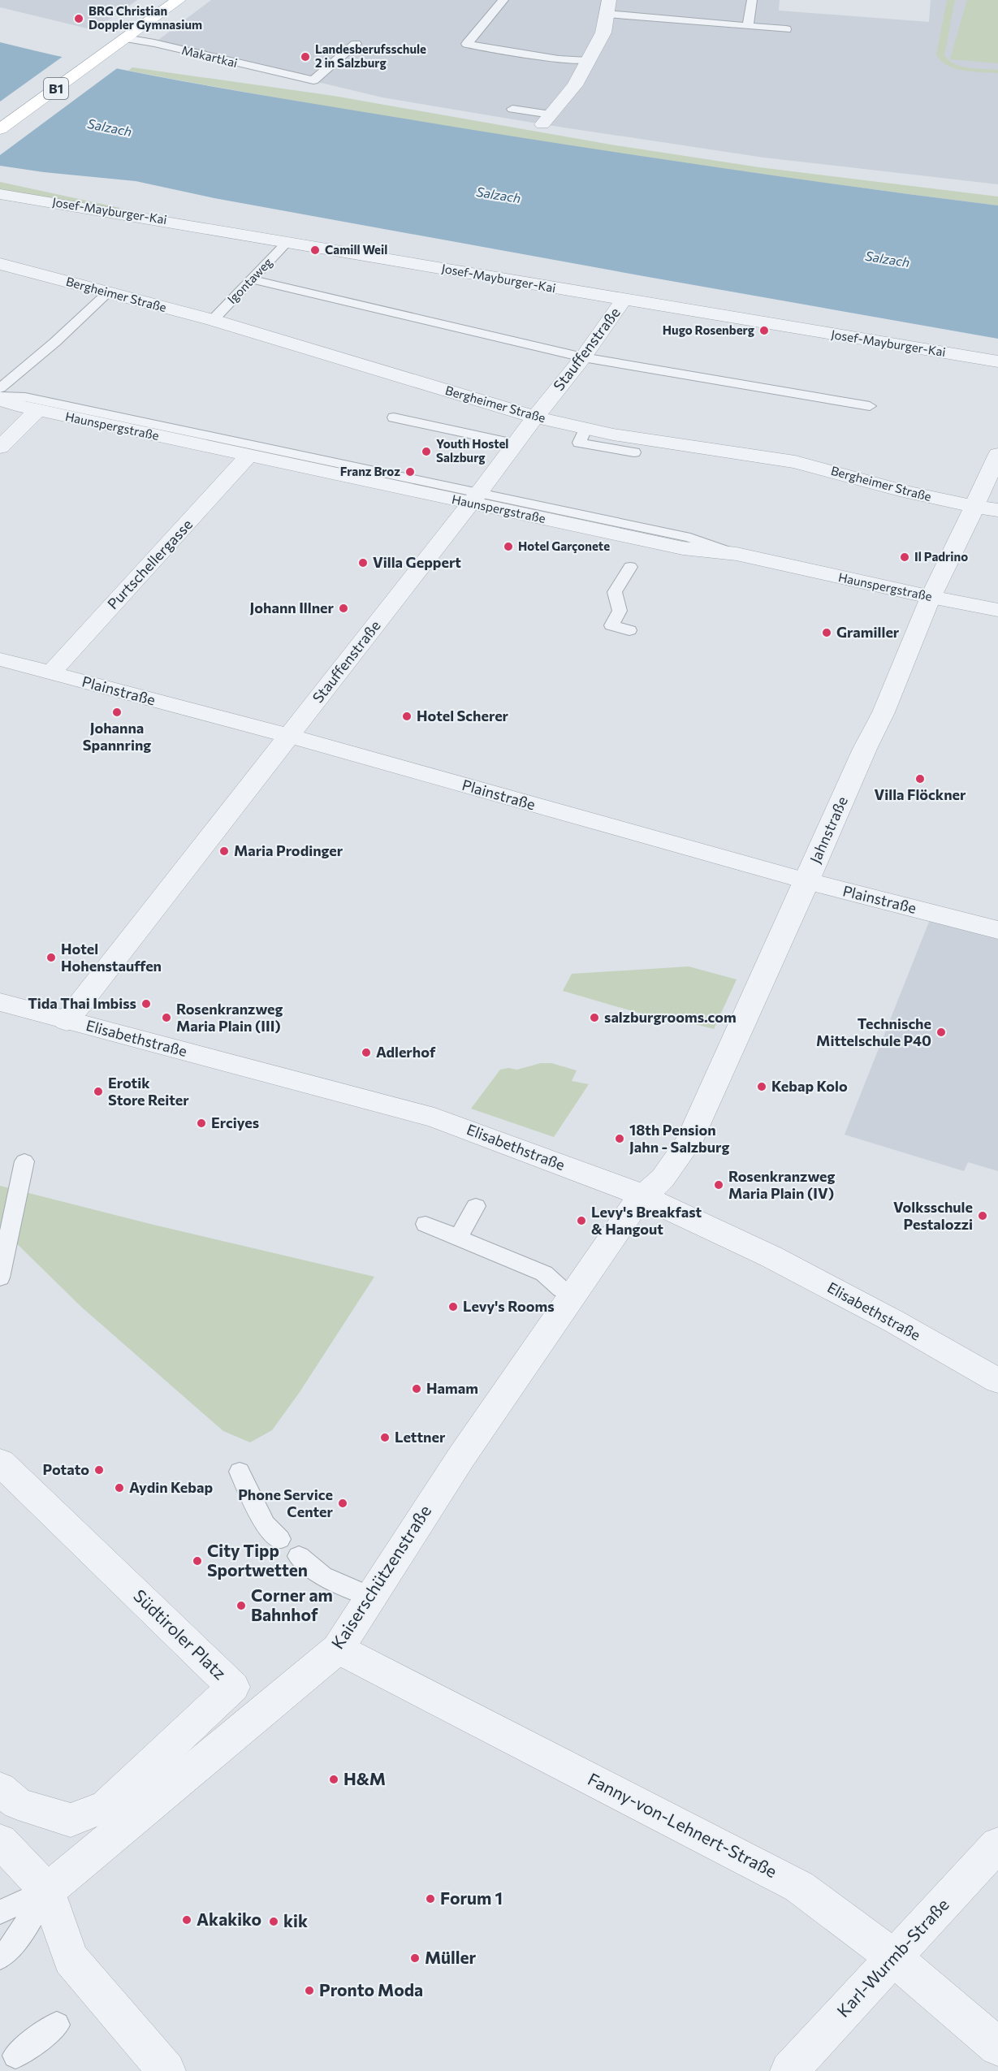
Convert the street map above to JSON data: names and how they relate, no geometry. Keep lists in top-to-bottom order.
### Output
{
  "streets": {
    "main road": ["B1"],
    "street": [
      "Josef-Mayburger-Kai",
      "Bergheimer Straße",
      "Stauffenstraße",
      "Haunspergstraße",
      "Purtschellergasse",
      "Plainstraße",
      "Jahnstraße",
      "Elisabethstraße",
      "Kaiserschützenstraße",
      "Südtiroler Platz",
      "Fanny-von-Lehnert-Straße",
      "Karl-Wurmb-Straße"
    ],
    "lane": ["Makartkai", "Igontaweg"]
  },
  "crossings": [
    ["Makartkai", "B1"],
    ["Josef-Mayburger-Kai", "Igontaweg"],
    ["Josef-Mayburger-Kai", "Stauffenstraße"],
    ["Igontaweg", "Bergheimer Straße"],
    ["Bergheimer Straße", "Stauffenstraße"],
    ["Bergheimer Straße", "Jahnstraße"],
    ["Stauffenstraße", "Haunspergstraße"],
    ["Stauffenstraße", "Plainstraße"],
    ["Stauffenstraße", "Elisabethstraße"],
    ["Haunspergstraße", "Purtschellergasse"],
    ["Haunspergstraße", "Jahnstraße"],
    ["Purtschellergasse", "Plainstraße"],
    ["Plainstraße", "Jahnstraße"],
    ["Jahnstraße", "Elisabethstraße"],
    ["Jahnstraße", "Kaiserschützenstraße"],
    ["Elisabethstraße", "Kaiserschützenstraße"],
    ["Kaiserschützenstraße", "Fanny-von-Lehnert-Straße"],
    ["Fanny-von-Lehnert-Straße", "Karl-Wurmb-Straße"]
  ],
  "water": ["Salzach"],
  "places": [
    "BRG Christian Doppler Gymnasium",
    "Landesberufsschule 2 in Salzburg",
    "Camill Weil",
    "Hugo Rosenberg",
    "Youth Hostel Salzburg",
    "Franz Broz",
    "Hotel Garçonete",
    "Il Padrino",
    "Villa Geppert",
    "Johann Illner",
    "Gramiller",
    "Johanna Spannring",
    "Hotel Scherer",
    "Villa Flöckner",
    "Maria Prodinger",
    "Hotel Hohenstauffen",
    "Tida Thai Imbiss",
    "Rosenkranzweg Maria Plain (III)",
    "salzburgrooms.com",
    "Technische Mittelschule P40",
    "Adlerhof",
    "Kebap Kolo",
    "Erotik Store Reiter",
    "Erciyes",
    "18th Pension Jahn - Salzburg",
    "Rosenkranzweg Maria Plain (IV)",
    "Volksschule Pestalozzi",
    "Levy's Breakfast & Hangout",
    "Levy's Rooms",
    "Hamam",
    "Lettner",
    "Potato",
    "Aydin Kebap",
    "Phone Service Center",
    "City Tipp Sportwetten",
    "Corner am Bahnhof",
    "H&M",
    "Forum 1",
    "Akakiko",
    "kik",
    "Müller",
    "Pronto Moda"
  ]
}
